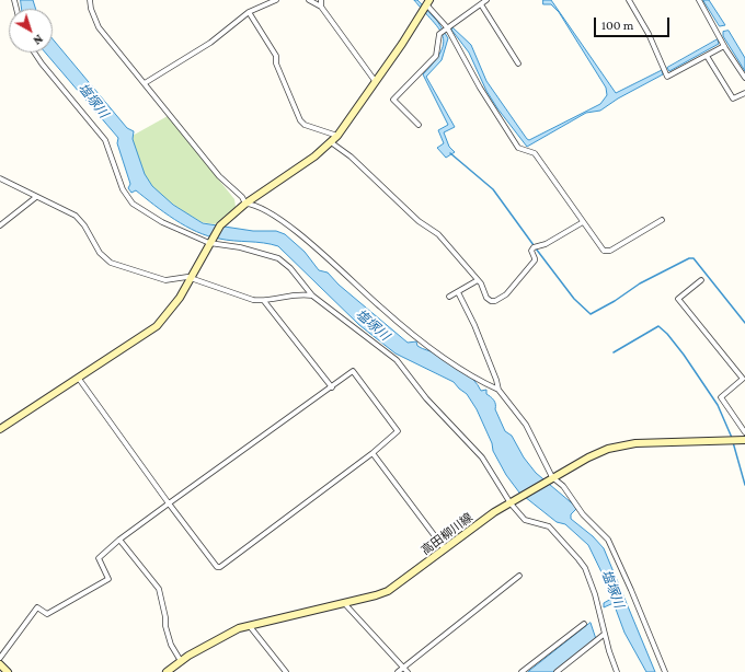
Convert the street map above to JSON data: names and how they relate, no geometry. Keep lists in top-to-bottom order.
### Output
{
  "streets": {
    "main road": ["高田柳川線"]
  },
  "water": ["塩塚川"],
  "scale_bar": "100 m",
  "north": "bottom right"
}
